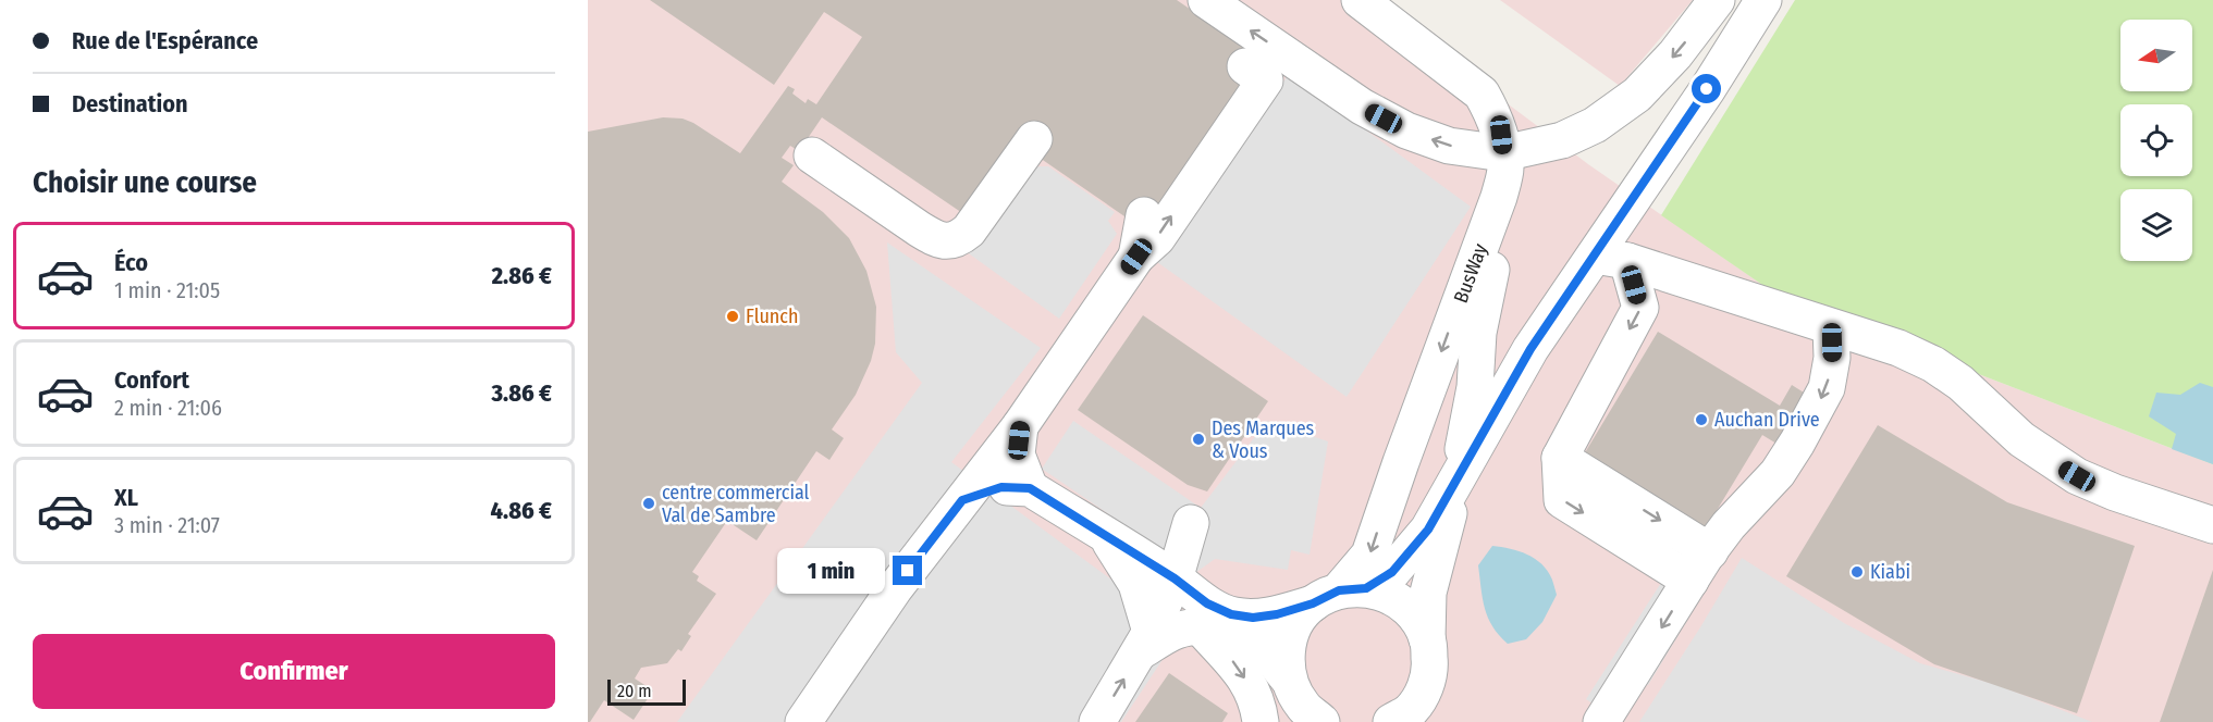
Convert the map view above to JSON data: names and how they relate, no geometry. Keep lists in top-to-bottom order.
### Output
{
  "streets": {
    "street": ["BusWay"]
  },
  "places": [
    "Flunch",
    "Auchan Drive",
    "Des Marques & Vous",
    "centre commercial Val de Sambre",
    "Kiabi"
  ],
  "scale_bar": "20 m",
  "north": "left",
  "page": {
    "banner": ["Rue de l'Espérance", "Destination"],
    "heading": "Choisir une course",
    "list": [
      {
        "name": "Éco",
        "note": "1 min · 21:05",
        "value": "2.86 €"
      },
      {
        "name": "Confort",
        "note": "2 min · 21:06",
        "value": "3.86 €"
      },
      {
        "name": "XL",
        "note": "3 min · 21:07",
        "value": "4.86 €"
      }
    ],
    "bubble": "1 min",
    "buttons": "Confirmer",
    "scale": "20 m"
  }
}
